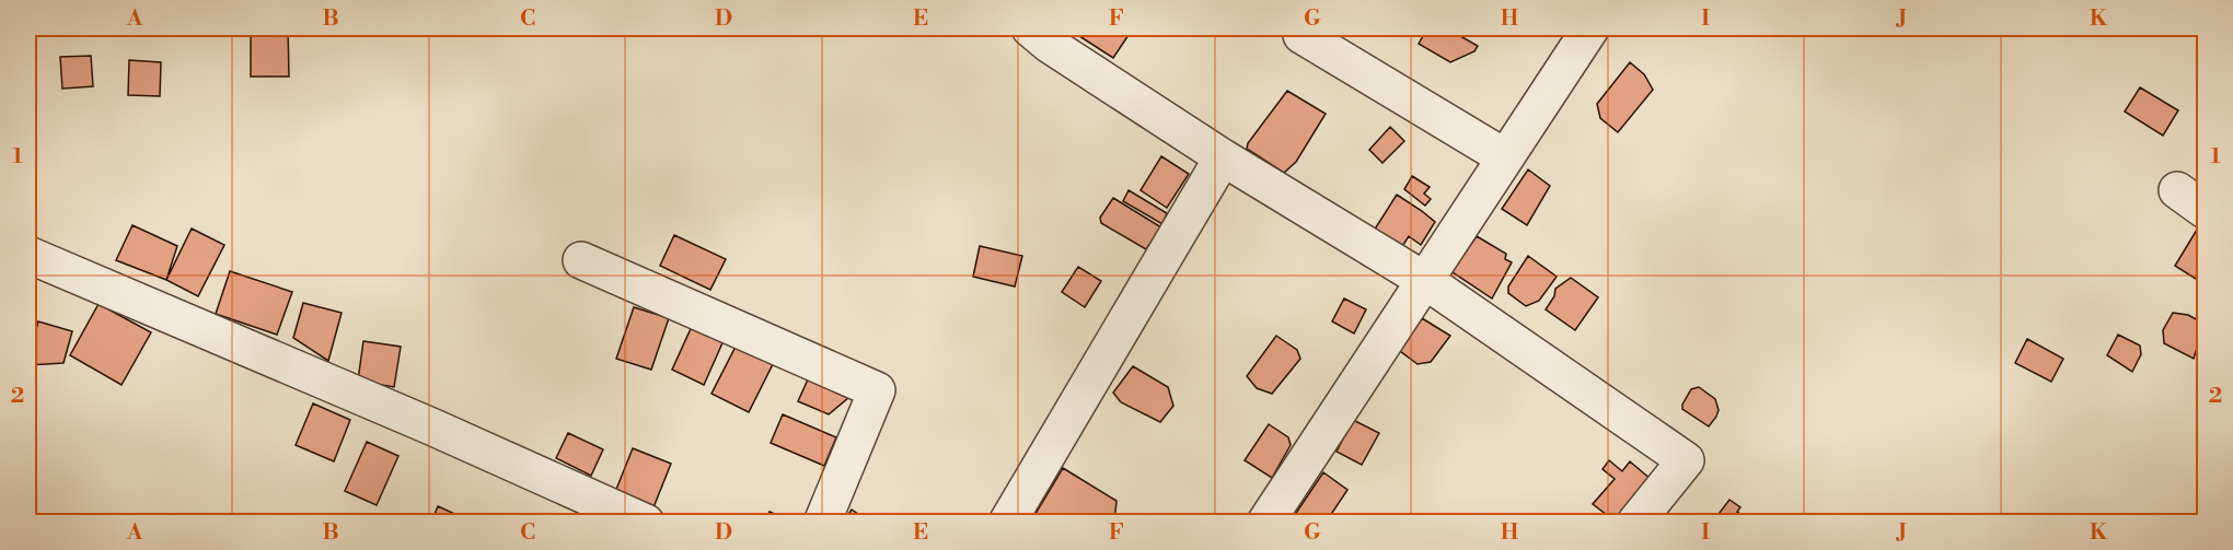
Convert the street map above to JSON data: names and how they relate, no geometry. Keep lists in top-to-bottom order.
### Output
{
  "grid": {
    "columns": [
      "A",
      "B",
      "C",
      "D",
      "E",
      "F",
      "G",
      "H",
      "I",
      "J",
      "K"
    ],
    "rows": ["1", "2"]
  }
}
